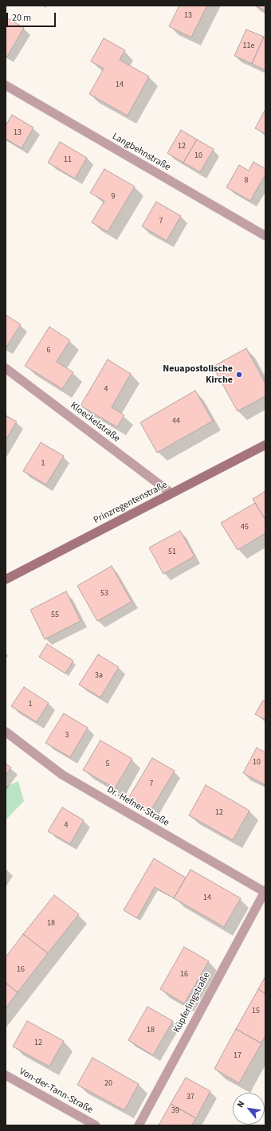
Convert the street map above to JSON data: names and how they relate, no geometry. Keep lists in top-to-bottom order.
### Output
{
  "streets": {
    "main road": ["Prinzregentenstraße"],
    "street": [
      "Langbehnstraße",
      "Kloeckelstraße",
      "Dr.-Hefner-Straße",
      "Küpferlingstraße",
      "Von-der-Tann-Straße"
    ]
  },
  "crossings": [
    ["Kloeckelstraße", "Prinzregentenstraße"],
    ["Dr.-Hefner-Straße", "Küpferlingstraße"]
  ],
  "places": ["Neuapostolische Kirche"],
  "house_numbers": [
    "13",
    "11e",
    "14",
    "13",
    "12",
    "10",
    "11",
    "8",
    "9",
    "7",
    "6",
    "4",
    "44",
    "1",
    "45",
    "51",
    "53",
    "55",
    "3a",
    "1",
    "3",
    "10",
    "5",
    "7",
    "12",
    "4",
    "14",
    "18",
    "16",
    "16",
    "15",
    "18",
    "12",
    "17",
    "20",
    "37",
    "39"
  ],
  "scale_bar": "20 m",
  "north": "top left"
}
